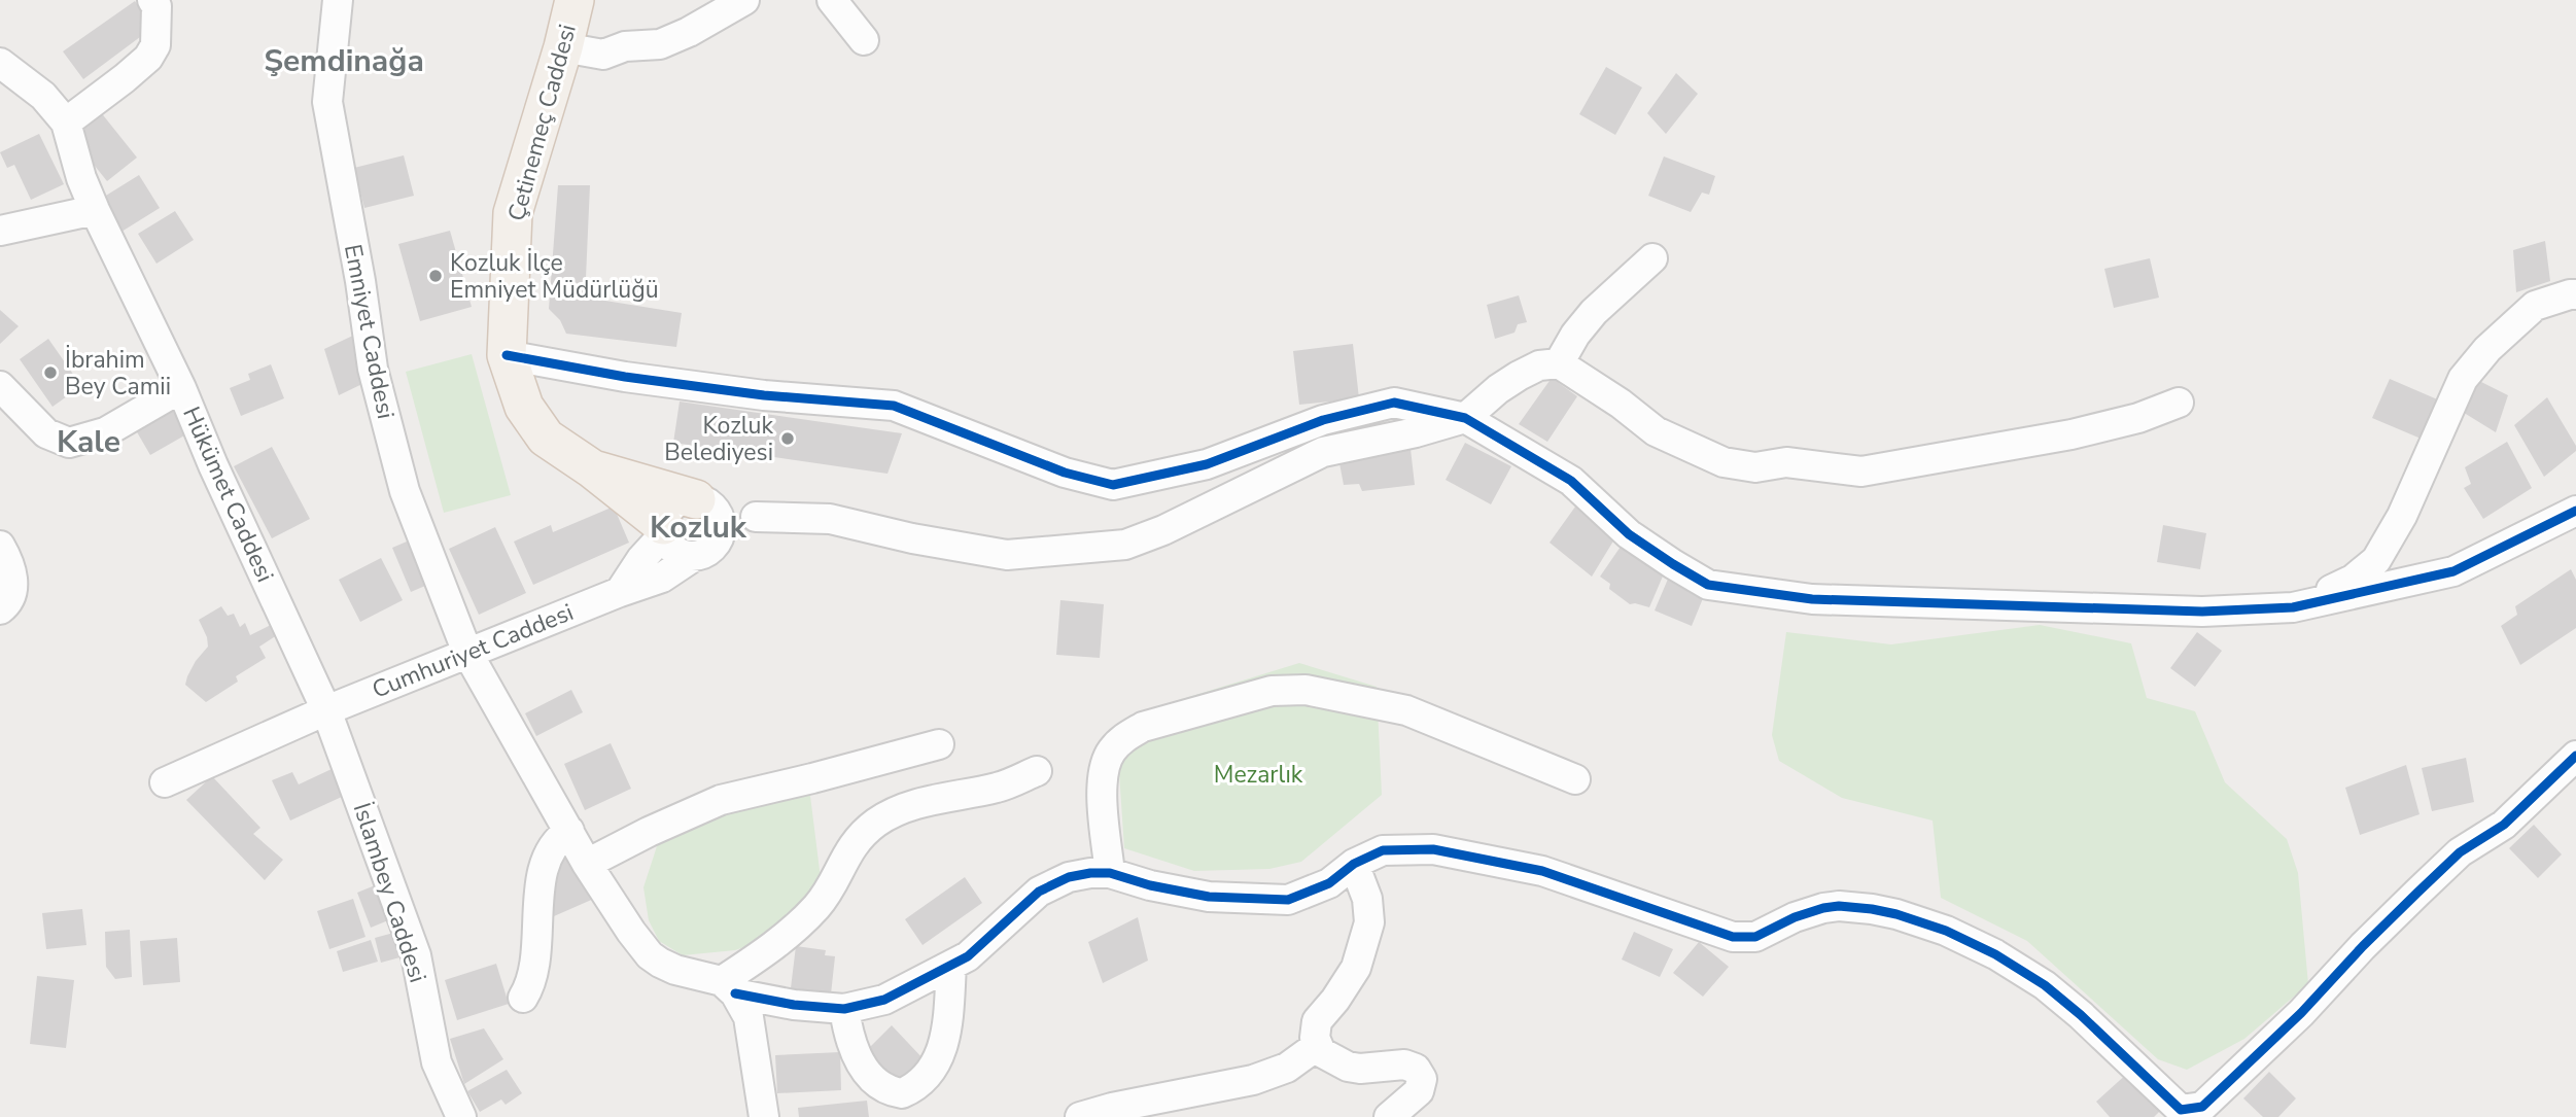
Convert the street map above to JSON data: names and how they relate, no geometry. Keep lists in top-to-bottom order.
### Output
{
  "streets": {
    "main road": ["Çetinemeç Caddesi"],
    "street": [
      "Emniyet Caddesi",
      "Hükümet Caddesi",
      "Cumhuriyet Caddesi",
      "İslambey Caddesi"
    ]
  },
  "crossings": [
    ["Çetinemeç Caddesi", "Cumhuriyet Caddesi"],
    ["Emniyet Caddesi", "Cumhuriyet Caddesi"],
    ["Hükümet Caddesi", "Cumhuriyet Caddesi"],
    ["Hükümet Caddesi", "İslambey Caddesi"],
    ["Cumhuriyet Caddesi", "İslambey Caddesi"]
  ],
  "districts": ["Şemdinağa", "Kale", "Kozluk"],
  "parks": ["Mezarlık"],
  "places": ["Kozluk İlçe Emniyet Müdürlüğü", "İbrahim Bey Camii", "Kozluk Belediyesi"]
}
